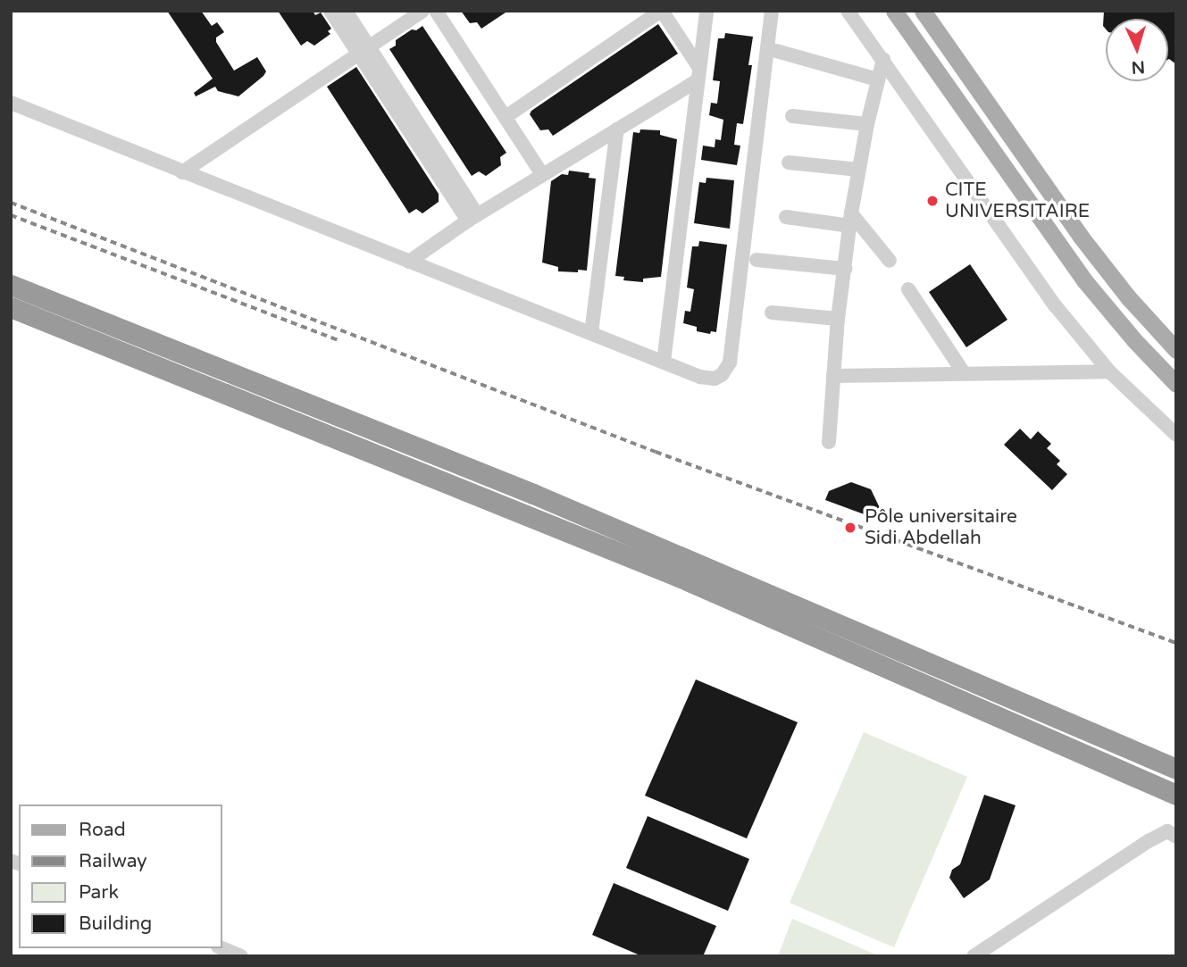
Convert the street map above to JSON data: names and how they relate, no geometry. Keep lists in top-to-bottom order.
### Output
{
  "places": ["CITE UNIVERSITAIRE", "Pôle universitaire Sidi Abdellah"],
  "legend": [
    "Road",
    "Railway",
    "Park",
    "Building"
  ],
  "north": "bottom"
}
